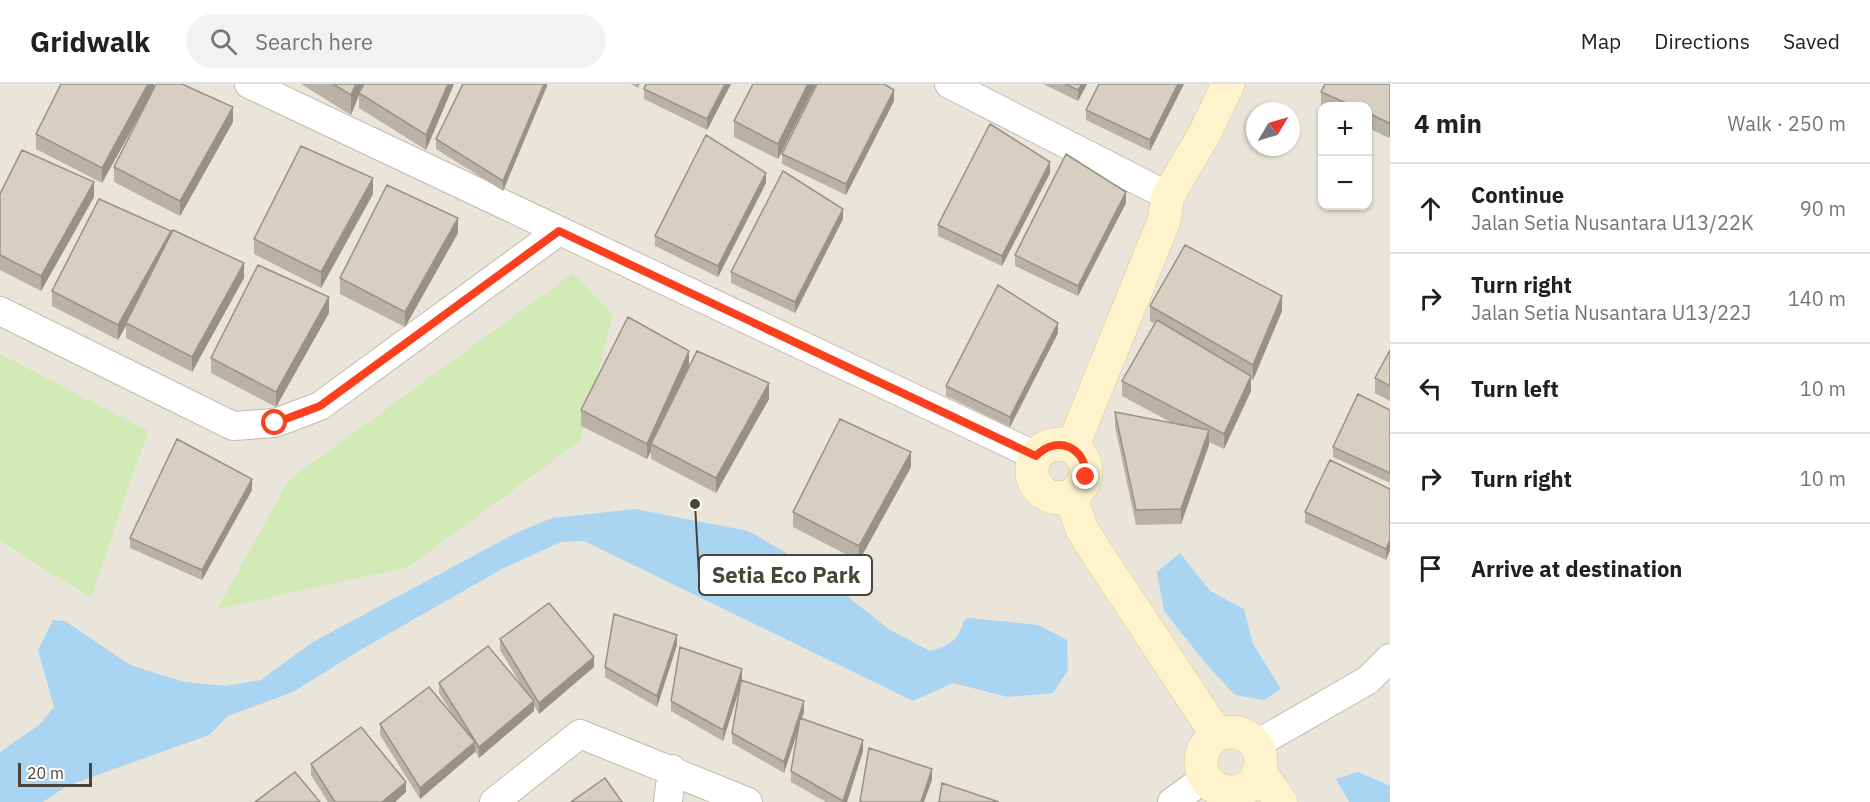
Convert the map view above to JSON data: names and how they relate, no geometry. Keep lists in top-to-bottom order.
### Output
{
  "places": ["Setia Eco Park"],
  "scale_bar": "20 m",
  "north": "top right",
  "page": {
    "header": "Gridwalk",
    "search": "Search here",
    "nav": ["Map", "Directions", "Saved"],
    "heading": ["4 min", "Walk · 250 m"],
    "map_buttons": ["+", "−"],
    "list": [
      ["Continue", "Jalan Setia Nusantara U13/22K", "90 m"],
      ["Turn right", "Jalan Setia Nusantara U13/22J", "140 m"],
      ["Turn left", "10 m"],
      ["Turn right", "10 m"],
      "Arrive at destination"
    ],
    "scale": "20 m"
  }
}
